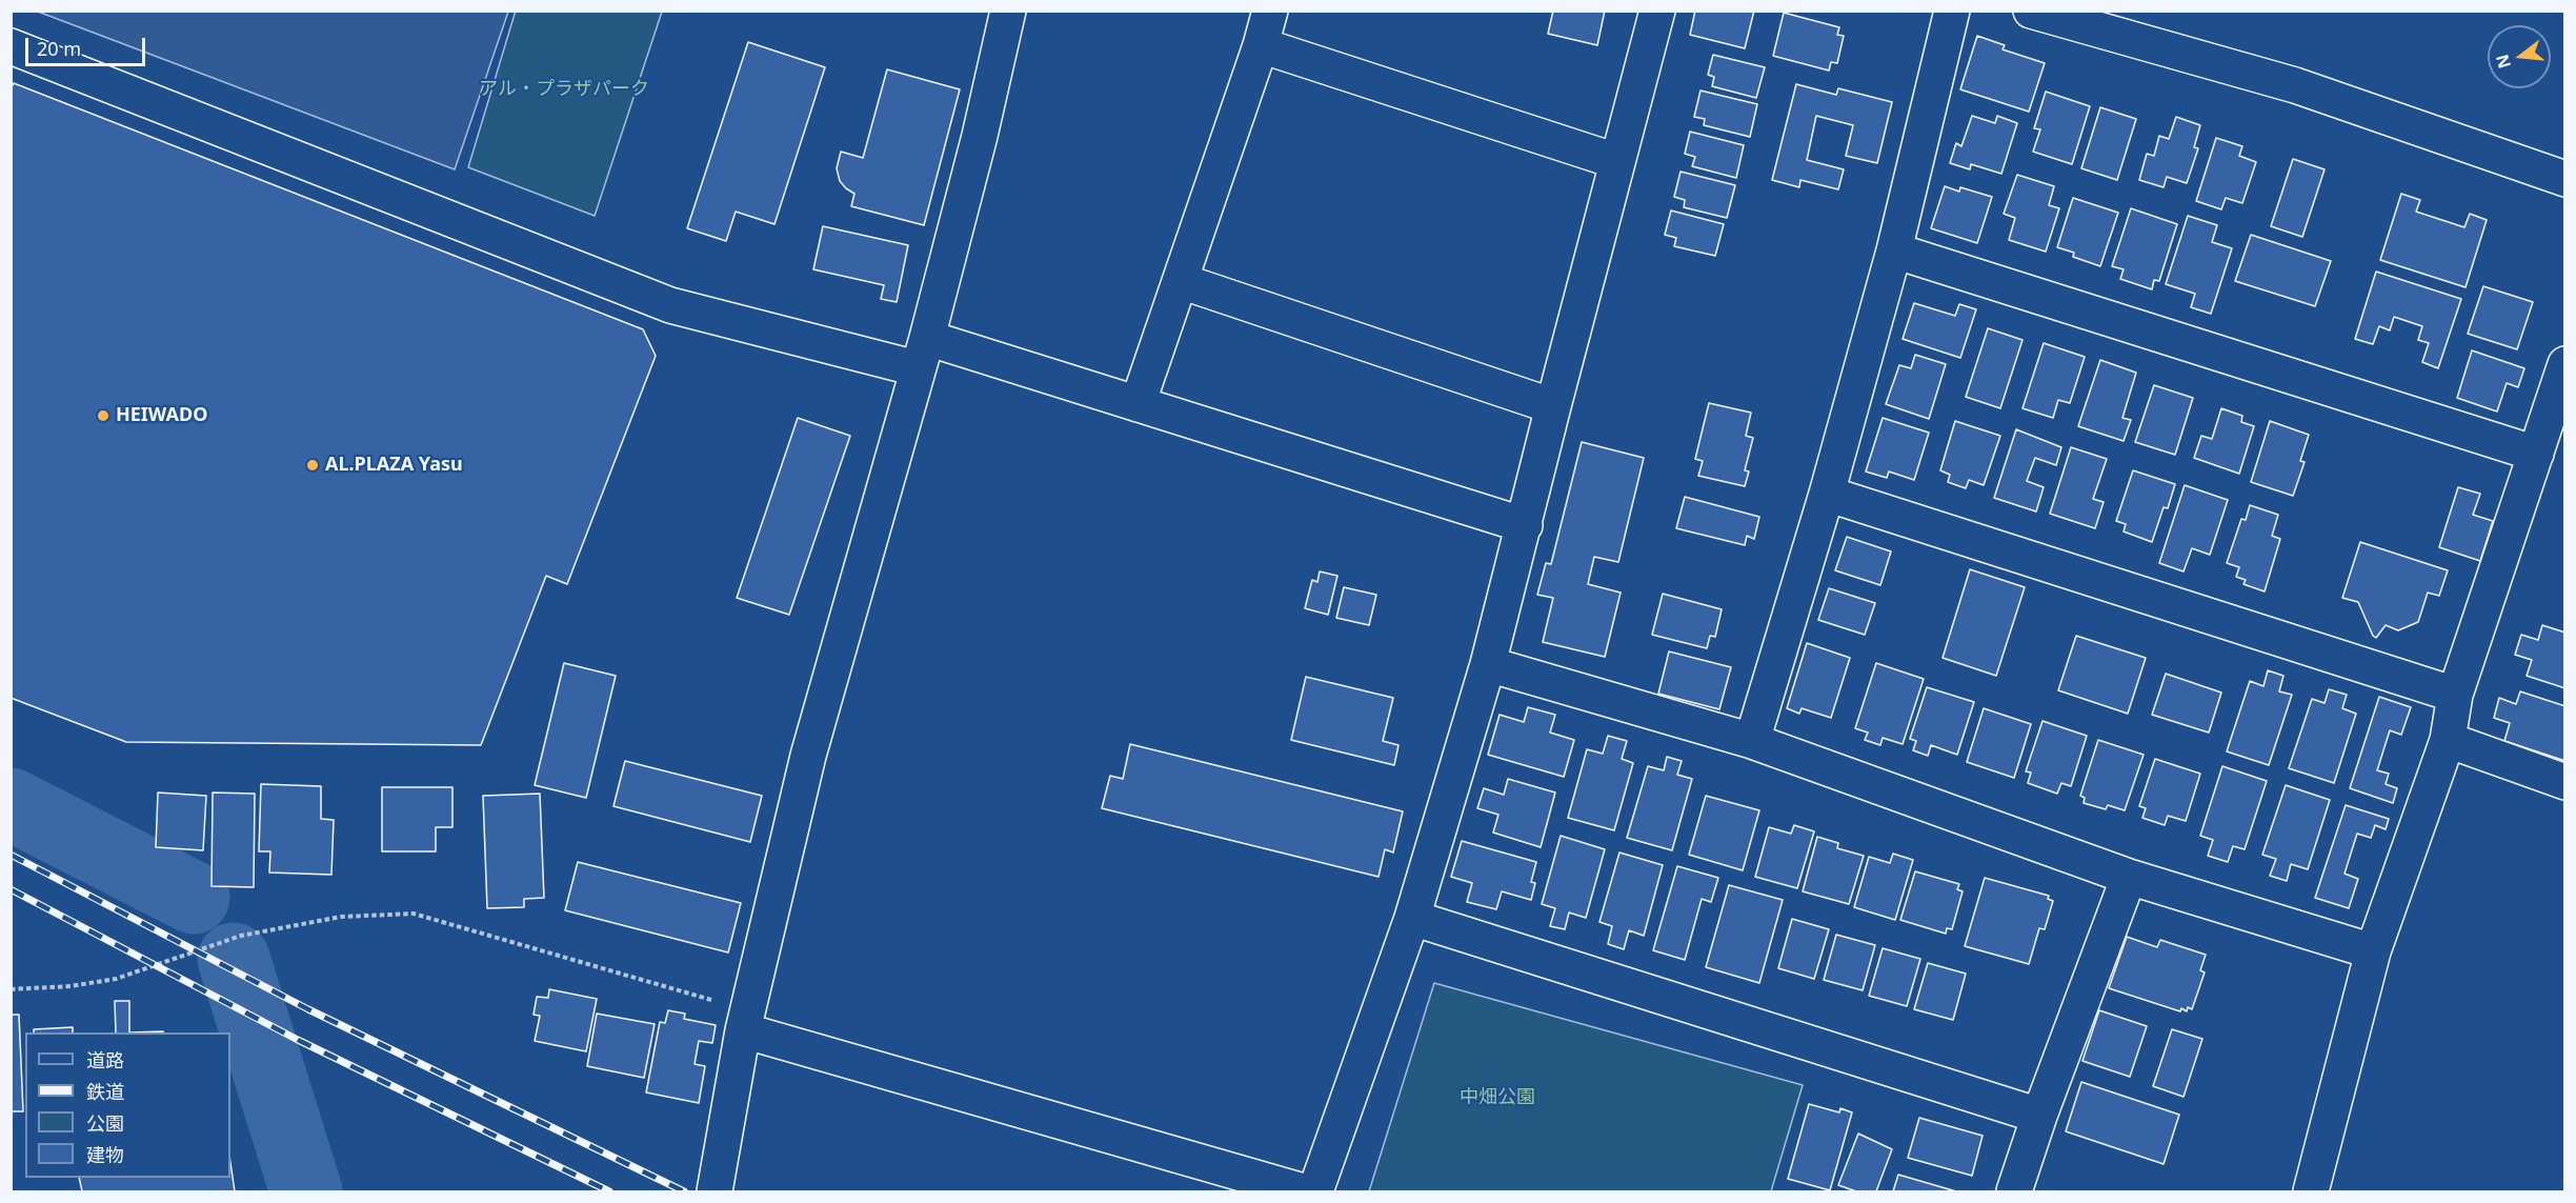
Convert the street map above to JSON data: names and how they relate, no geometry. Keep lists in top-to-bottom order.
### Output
{
  "parks": ["アル・プラザパーク", "中畑公園"],
  "places": ["HEIWADO", "AL.PLAZA Yasu"],
  "legend": [
    "道路",
    "鉄道",
    "公園",
    "建物"
  ],
  "scale_bar": "20 m",
  "north": "left"
}
